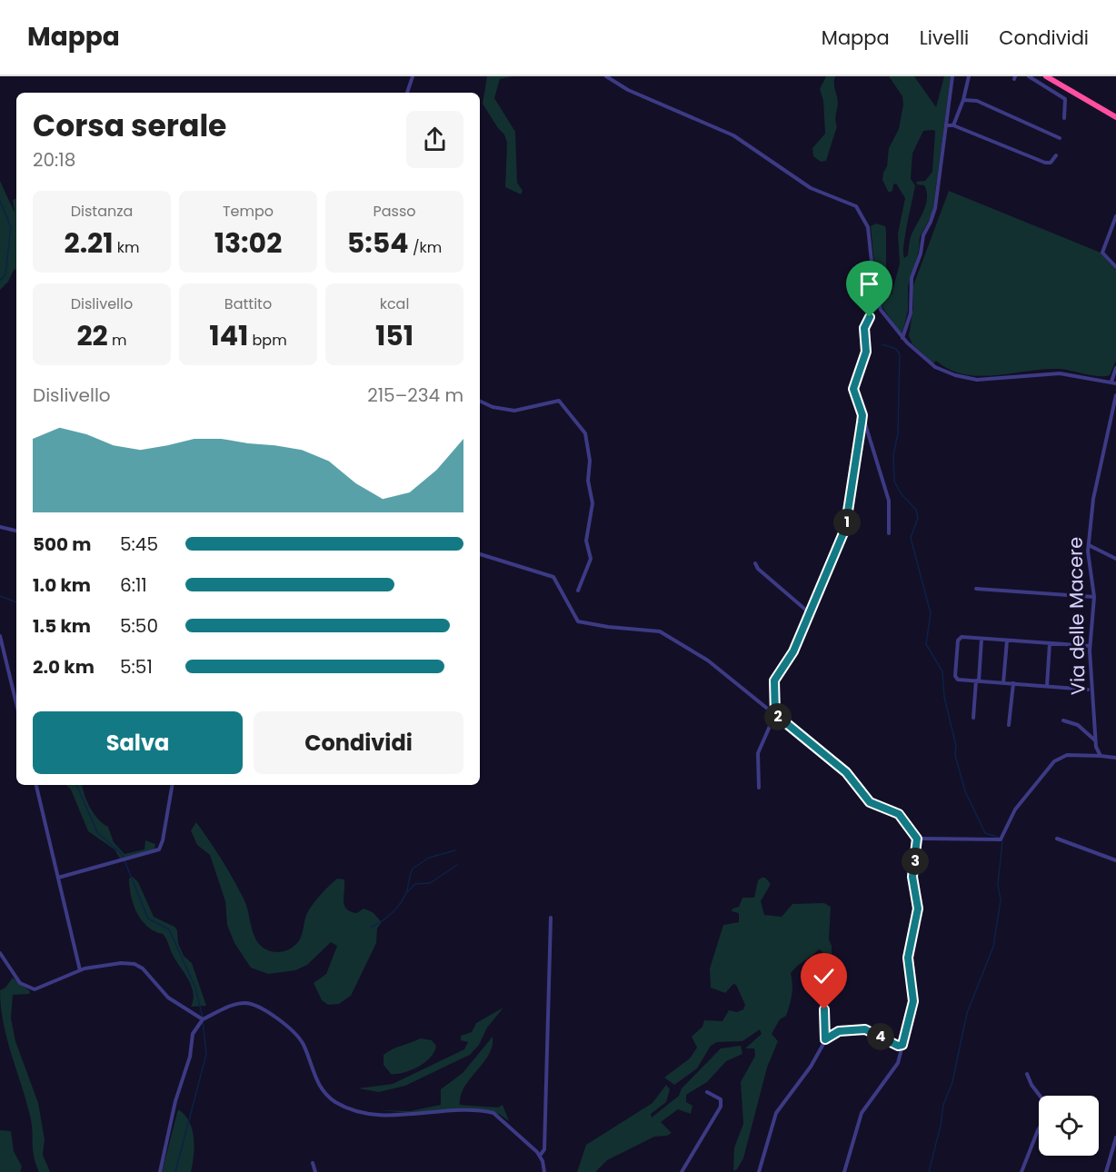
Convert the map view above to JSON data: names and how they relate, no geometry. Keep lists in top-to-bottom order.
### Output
{
  "streets": {
    "street": ["Via delle Macere"]
  },
  "page": {
    "header": "Mappa",
    "nav": ["Mappa", "Livelli", "Condividi"],
    "heading": ["Corsa serale", "20:18"],
    "stats": [
      ["Distanza", "2.21 km"],
      ["Tempo", "13:02"],
      ["Passo", "5:54 /km"],
      ["Dislivello", "22 m"],
      ["Battito", "141 bpm"],
      ["kcal", "151"]
    ],
    "chart": ["Dislivello", "215–234 m"],
    "pins": [
      "1",
      "2",
      "3",
      "4"
    ],
    "list": [
      {
        "name": "500 m",
        "note": "5:45"
      },
      {
        "name": "1.0 km",
        "note": "6:11"
      },
      {
        "name": "1.5 km",
        "note": "5:50"
      },
      {
        "name": "2.0 km",
        "note": "5:51"
      }
    ],
    "buttons": ["Salva", "Condividi"]
  }
}
